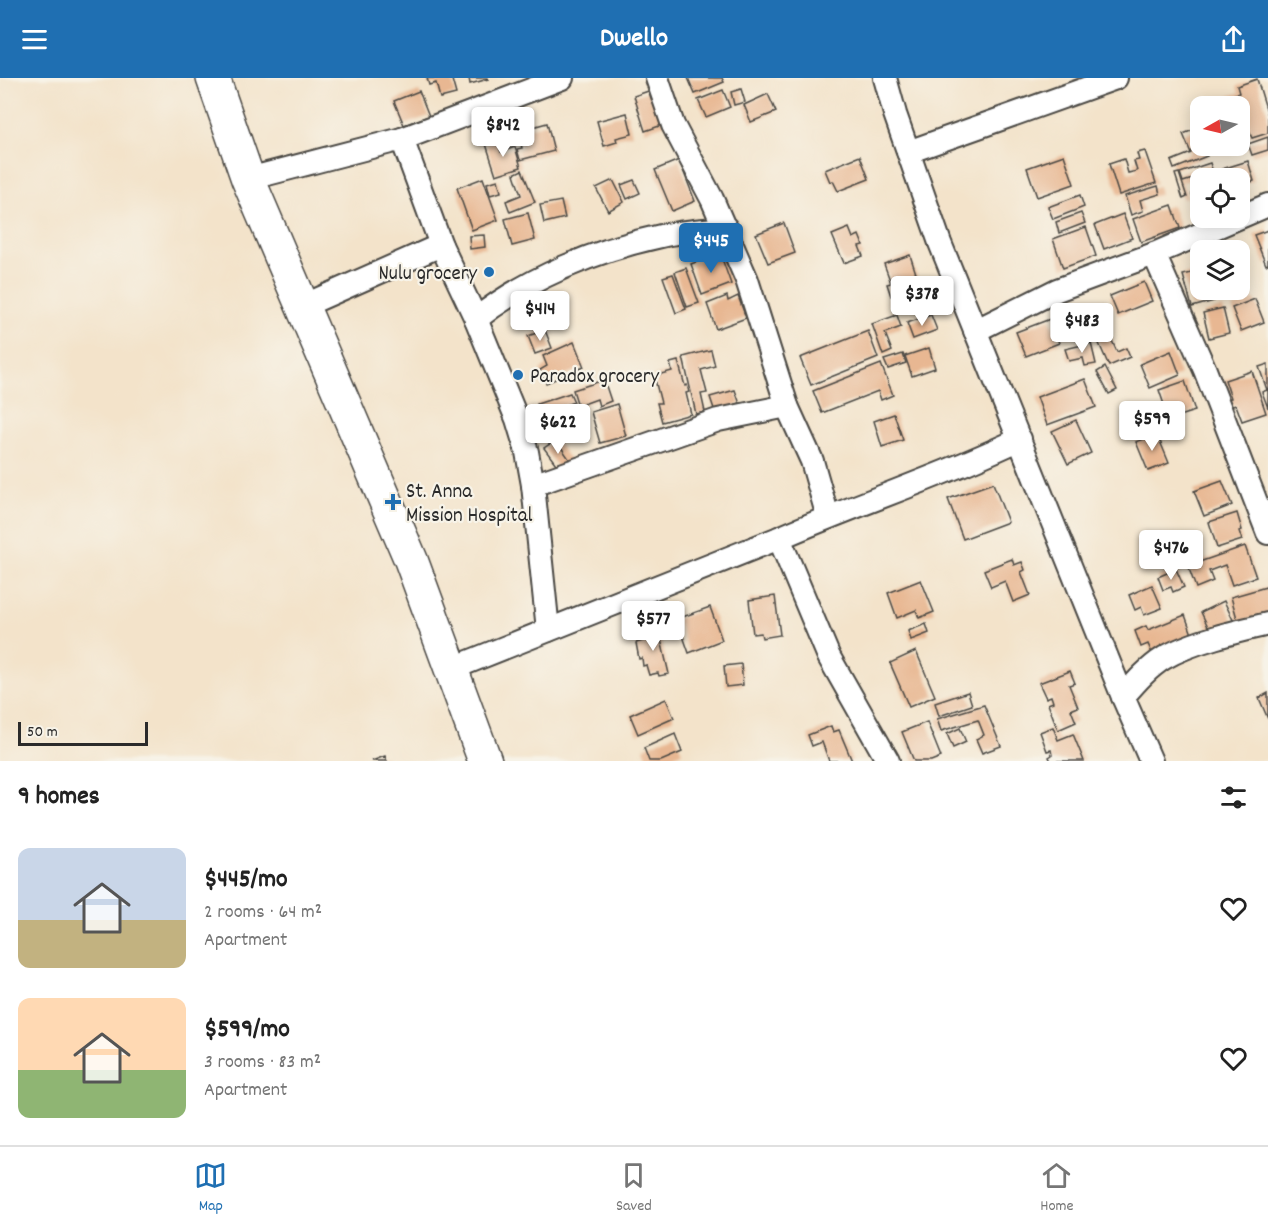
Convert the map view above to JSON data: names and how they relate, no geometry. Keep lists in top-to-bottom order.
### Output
{
  "places": {
    "other": ["Nulu grocery", "Paradox grocery"],
    "health": ["St. Anna Mission Hospital"]
  },
  "scale_bar": "50 m",
  "north": "left",
  "page": {
    "header": "Dwello",
    "price": [
      "$842",
      "$445",
      "$378",
      "$414",
      "$483",
      "$599",
      "$622",
      "$476",
      "$577"
    ],
    "scale": "50 m",
    "heading": "9 homes",
    "list": [
      {
        "name": "$445/mo",
        "note": "2 rooms · 64 m² · Apartment"
      },
      {
        "name": "$599/mo",
        "note": "3 rooms · 83 m² · Apartment"
      }
    ],
    "tabs": ["Map", "Saved", "Home"]
  }
}
